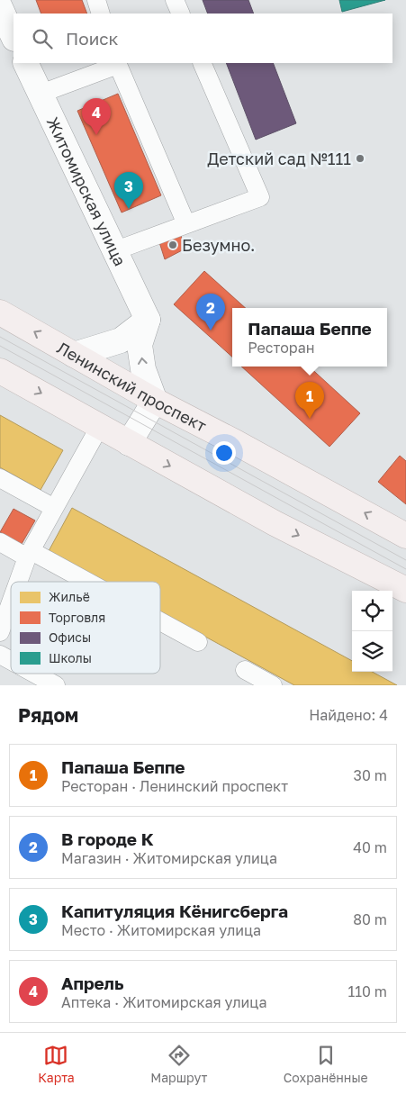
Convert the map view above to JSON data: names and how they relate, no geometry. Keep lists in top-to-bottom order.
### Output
{
  "streets": {
    "main road": ["Ленинский проспект"],
    "street": ["Житомирская улица"]
  },
  "places": ["Детский сад №111", "Безумно."],
  "legend": [
    "Жильё",
    "Торговля",
    "Офисы",
    "Школы"
  ],
  "page": {
    "search": "Поиск",
    "pins": [
      "4",
      "3",
      "2",
      "1"
    ],
    "popup": ["Папаша Беппе", "Ресторан"],
    "heading": ["Рядом", "Найдено: 4"],
    "list": [
      {
        "mark": "1",
        "name": "Папаша Беппе",
        "note": "Ресторан · Ленинский проспект",
        "value": "30 m"
      },
      {
        "mark": "2",
        "name": "В городе К",
        "note": "Магазин · Житомирская улица",
        "value": "40 m"
      },
      {
        "mark": "3",
        "name": "Капитуляция Кёнигсберга",
        "note": "Место · Житомирская улица",
        "value": "80 m"
      },
      {
        "mark": "4",
        "name": "Апрель",
        "note": "Аптека · Житомирская улица",
        "value": "110 m"
      }
    ],
    "nav": ["Карта", "Маршрут", "Сохранённые"]
  }
}
